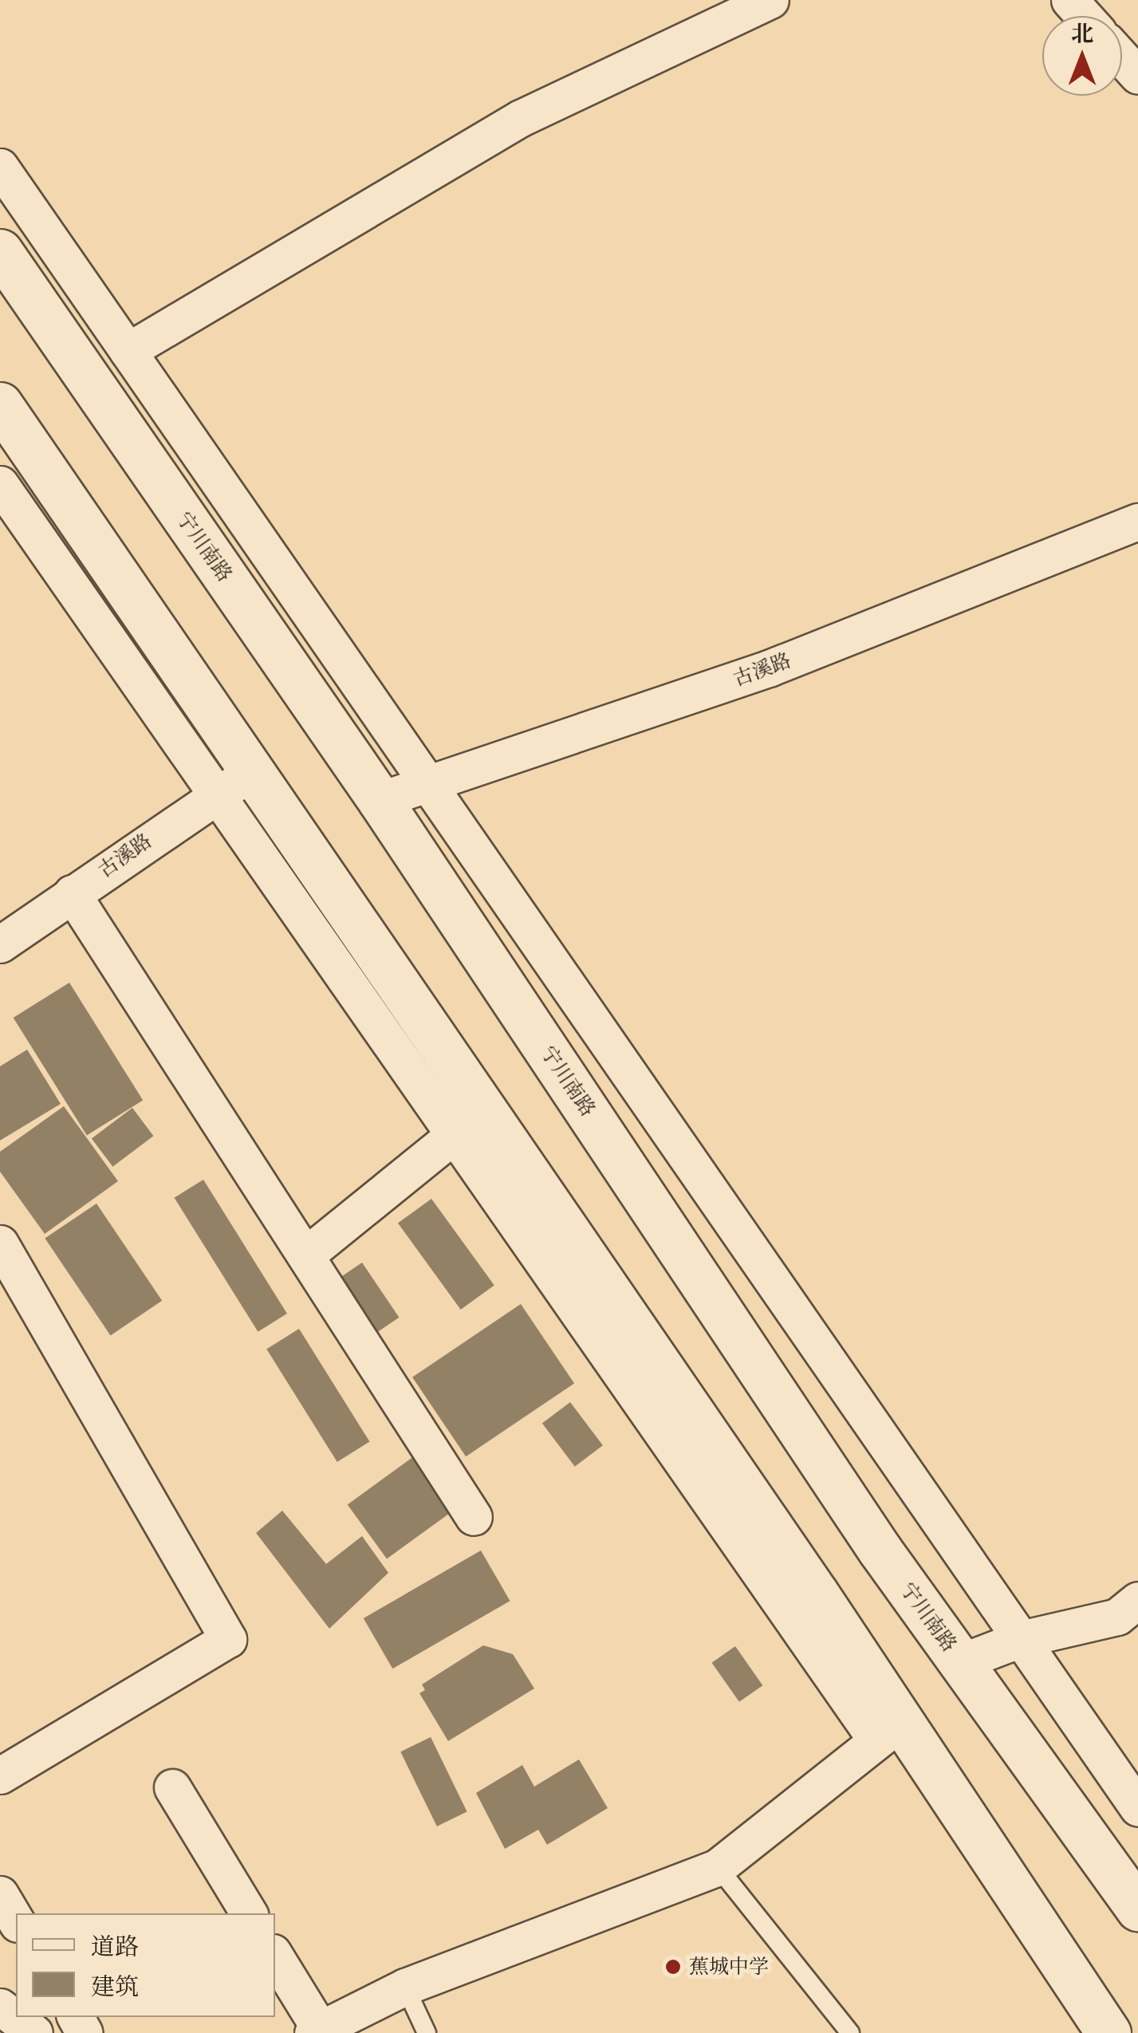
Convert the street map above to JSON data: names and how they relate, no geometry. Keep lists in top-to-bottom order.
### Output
{
  "streets": {
    "main road": ["宁川南路"],
    "street": ["古溪路"]
  },
  "crossings": [
    ["宁川南路", "古溪路"]
  ],
  "places": ["蕉城中学"],
  "legend": ["道路", "建筑"],
  "north": "top"
}
